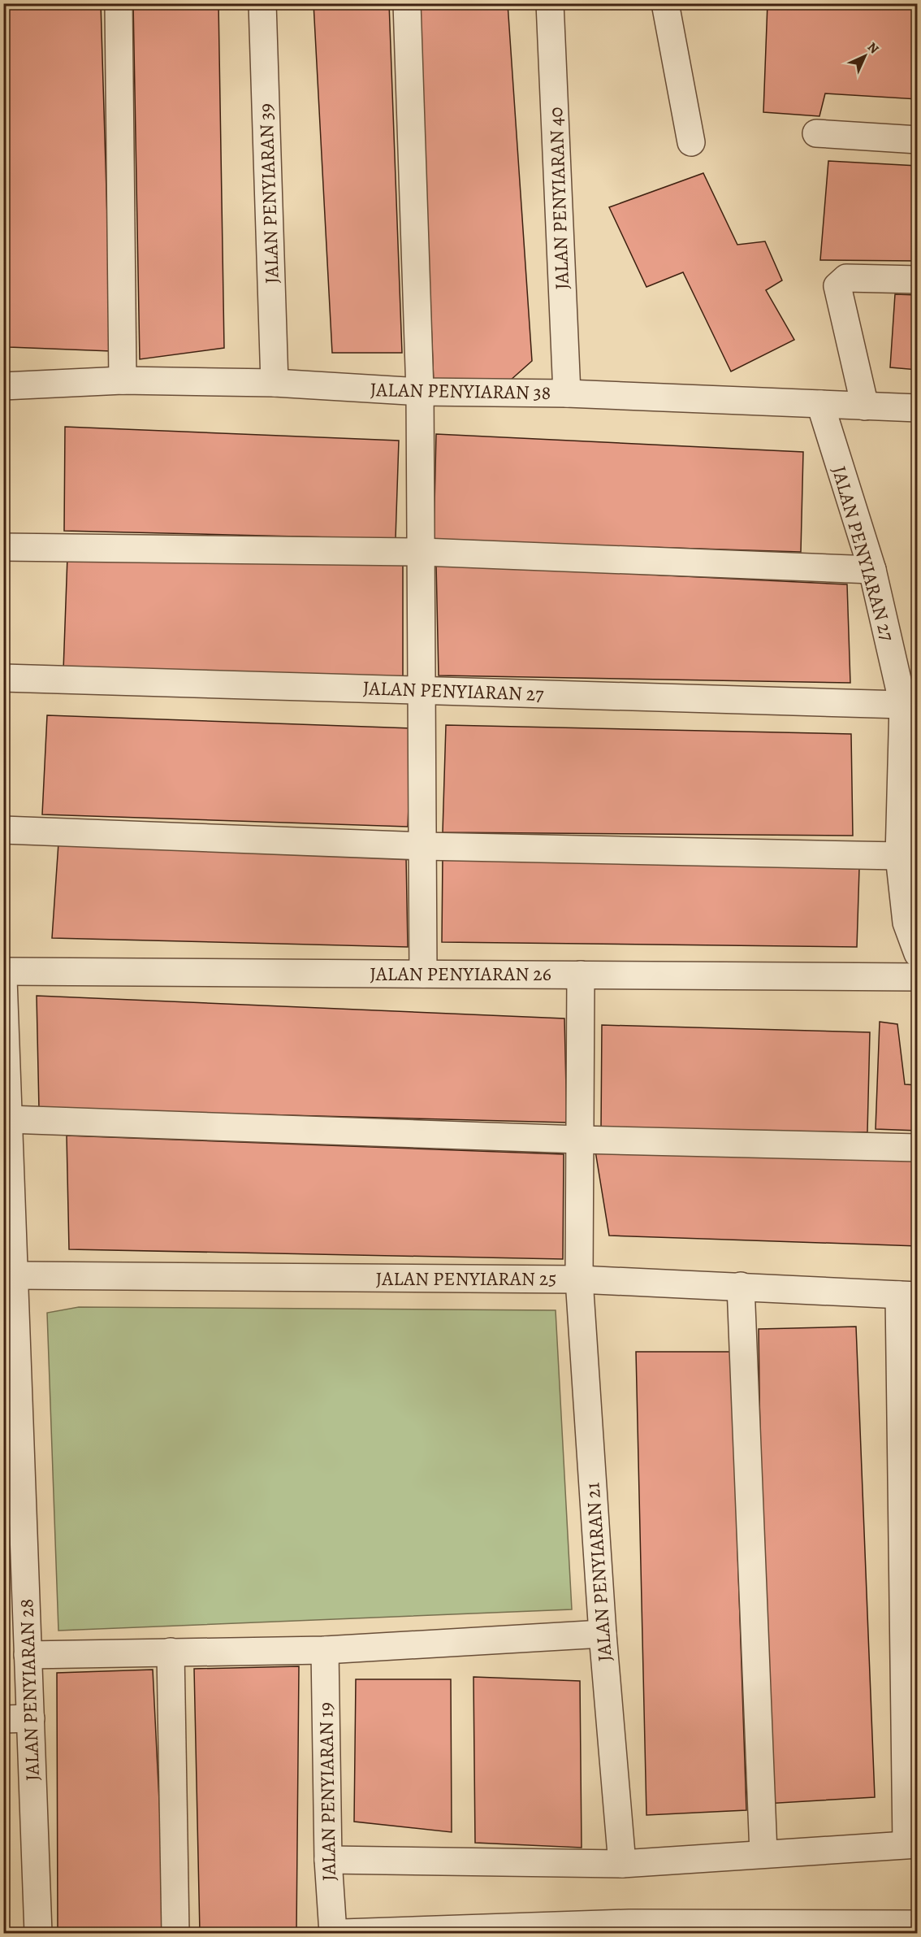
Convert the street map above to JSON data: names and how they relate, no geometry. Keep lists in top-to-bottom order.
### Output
{
  "streets": {
    "street": [
      "JALAN PENYIARAN 39",
      "JALAN PENYIARAN 40",
      "JALAN PENYIARAN 38",
      "JALAN PENYIARAN 27",
      "JALAN PENYIARAN 26",
      "JALAN PENYIARAN 25",
      "JALAN PENYIARAN 21",
      "JALAN PENYIARAN 28",
      "JALAN PENYIARAN 19"
    ]
  },
  "crossings": [
    ["JALAN PENYIARAN 39", "JALAN PENYIARAN 38"],
    ["JALAN PENYIARAN 40", "JALAN PENYIARAN 38"],
    ["JALAN PENYIARAN 38", "JALAN PENYIARAN 27"],
    ["JALAN PENYIARAN 26", "JALAN PENYIARAN 21"],
    ["JALAN PENYIARAN 25", "JALAN PENYIARAN 21"],
    ["JALAN PENYIARAN 25", "JALAN PENYIARAN 28"]
  ],
  "north": "top right"
}
